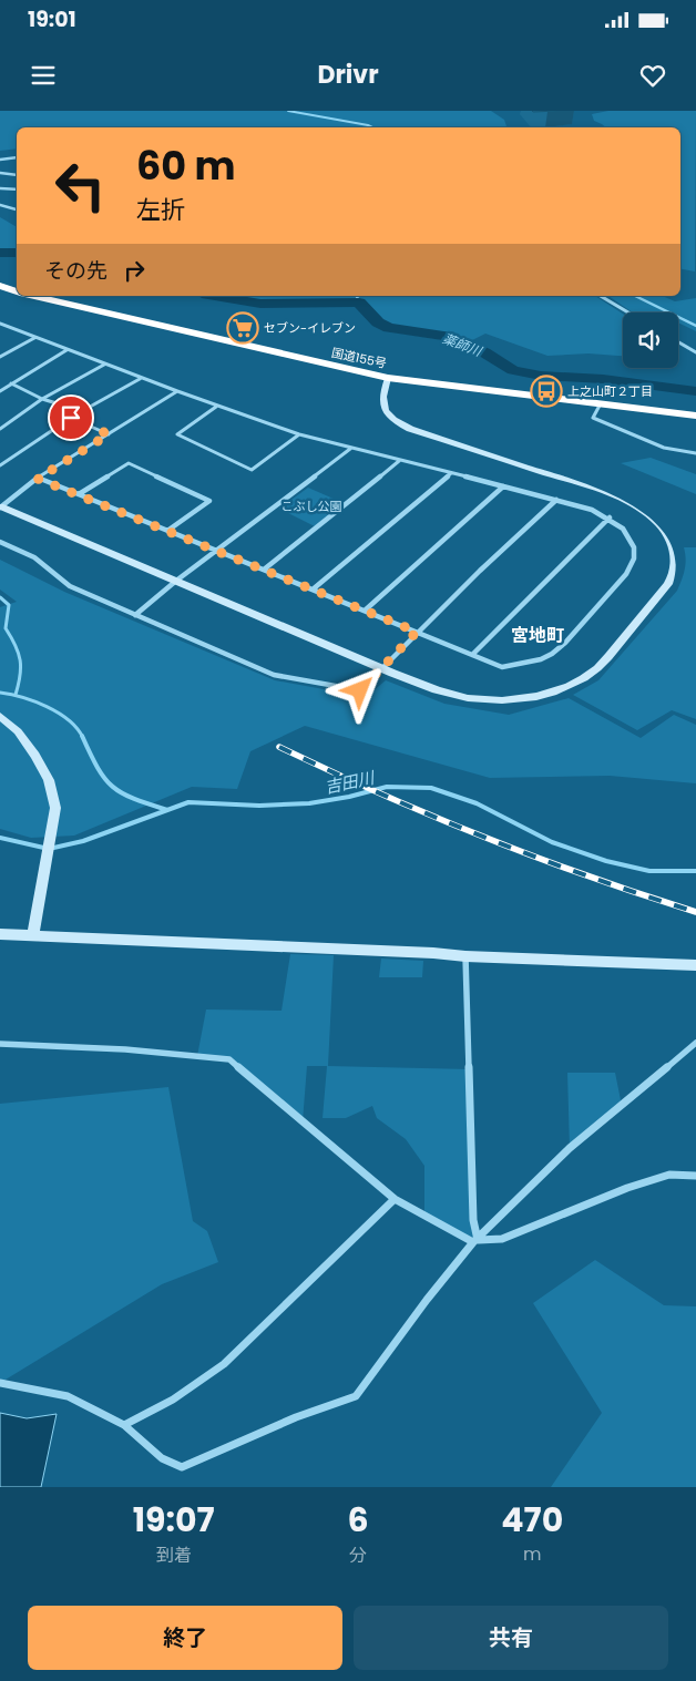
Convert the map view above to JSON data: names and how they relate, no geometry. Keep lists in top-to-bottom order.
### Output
{
  "streets": {
    "highway": ["国道155号"]
  },
  "districts": ["宮地町"],
  "water": ["薬師川", "吉田川"],
  "parks": ["こぶし公園"],
  "places": {
    "supermarket": ["セブン-イレブン"],
    "bus stop": ["上之山町２丁目"]
  },
  "page": {
    "status": "19:01",
    "header": "Drivr",
    "turn": ["60 m", "左折"],
    "then": "その先",
    "eta": [
      "19:07",
      "到着",
      "6",
      "分",
      "470",
      "m"
    ],
    "buttons": ["終了", "共有"]
  }
}
